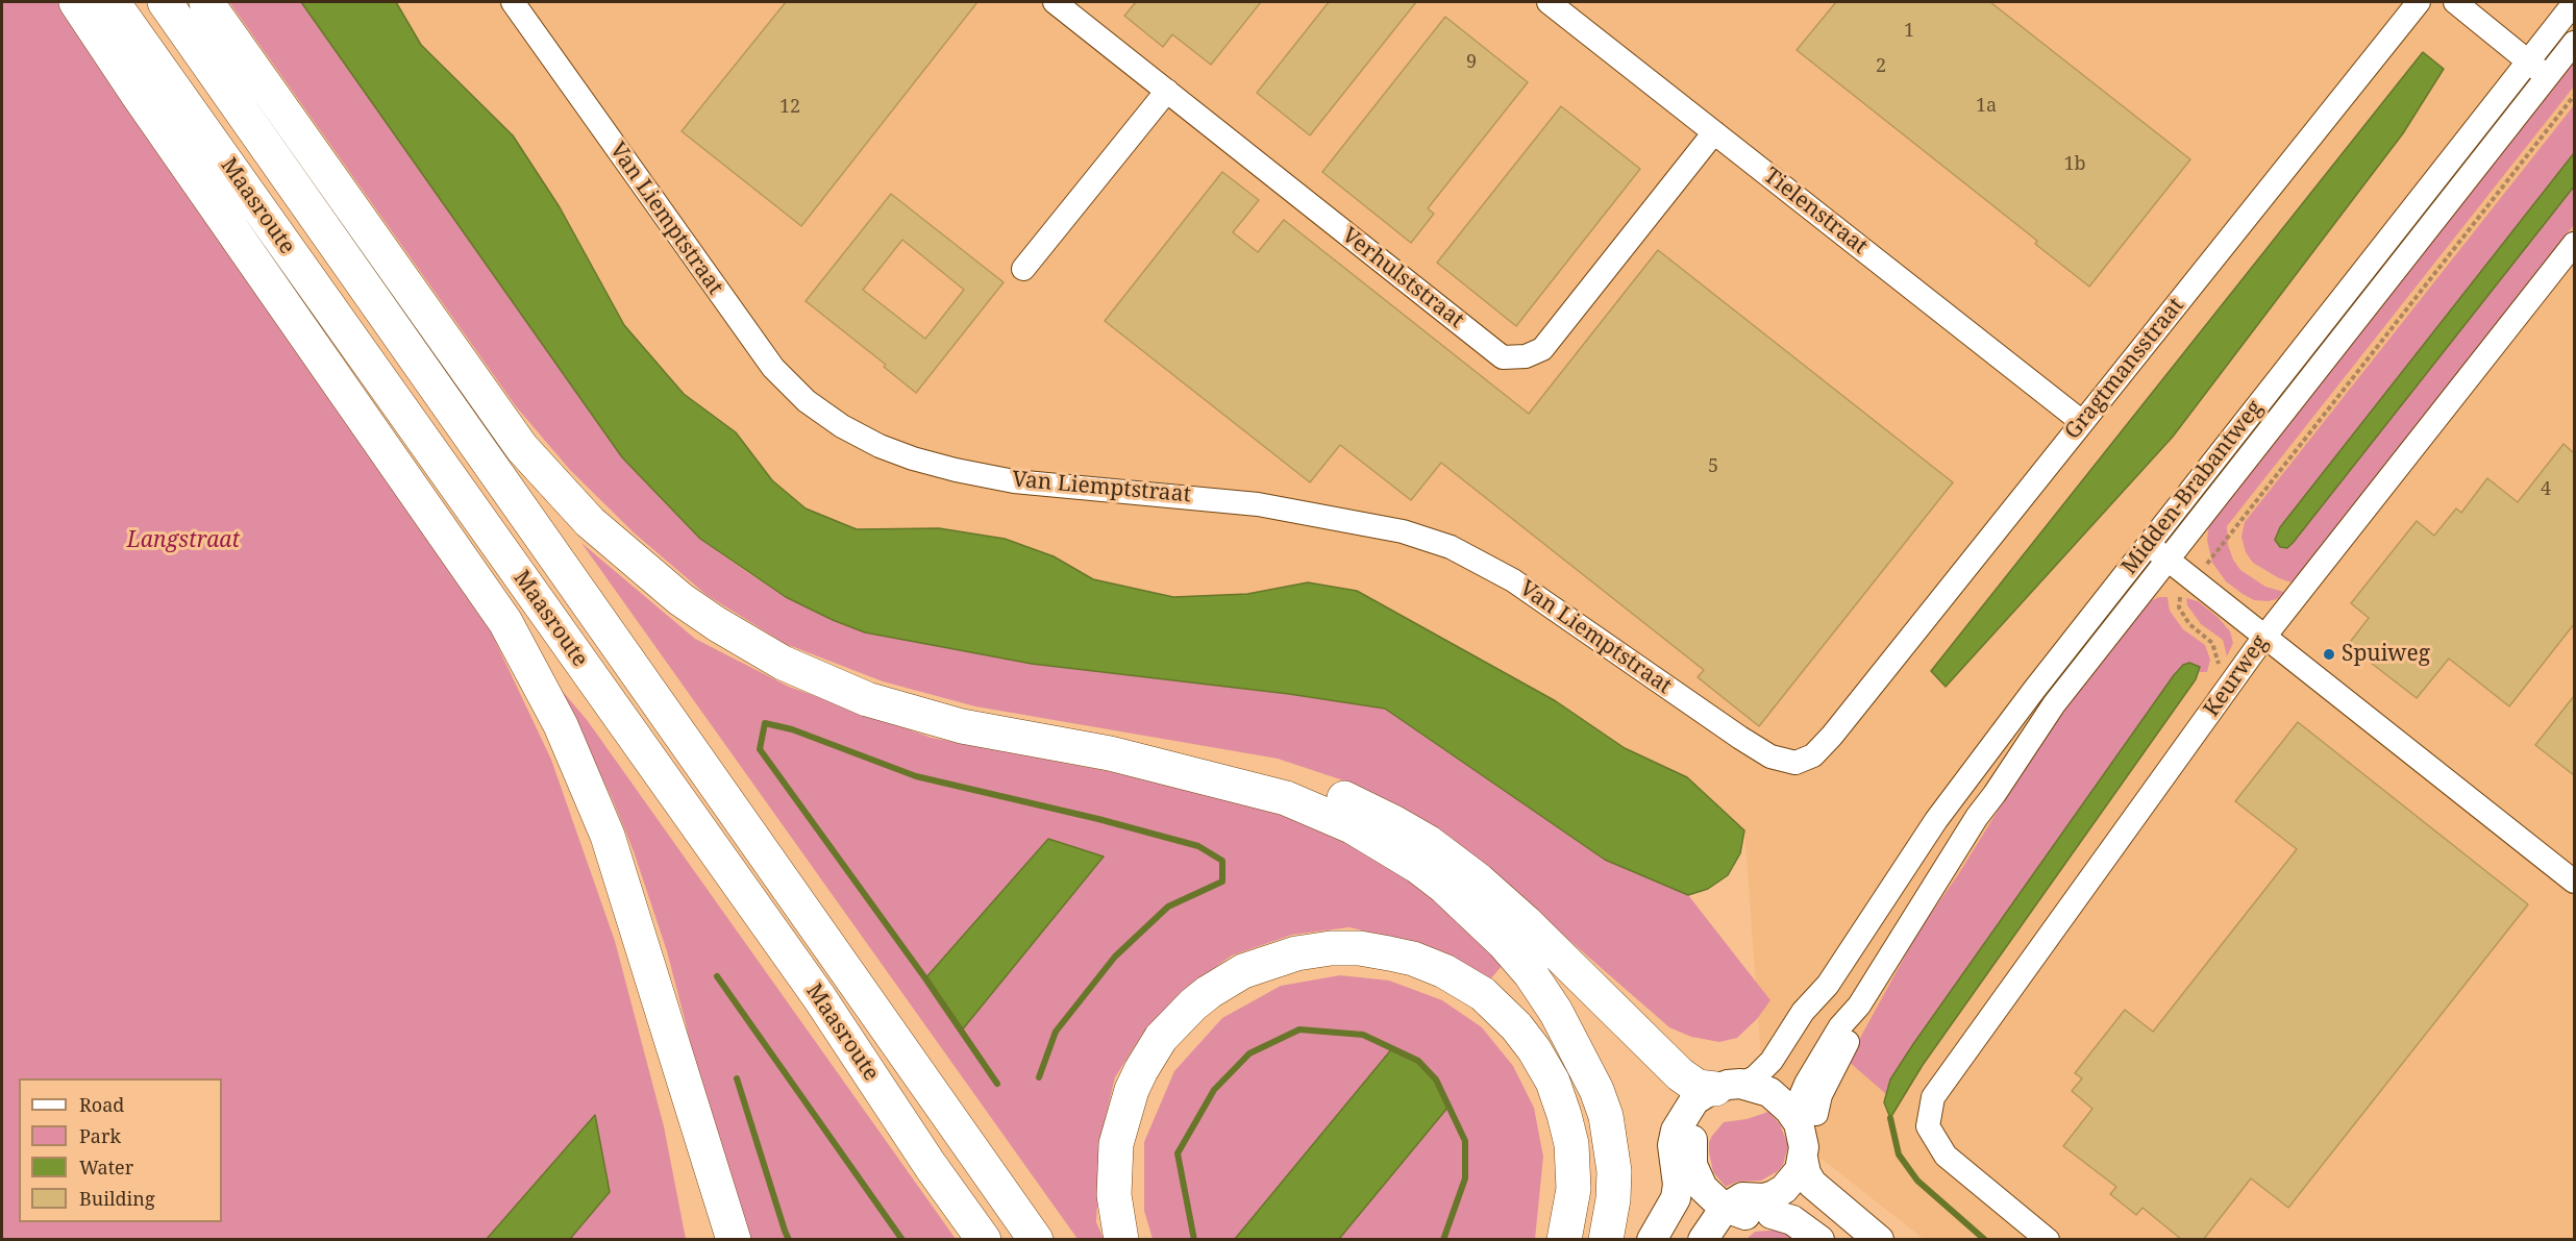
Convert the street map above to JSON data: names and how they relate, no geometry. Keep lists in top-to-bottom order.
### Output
{
  "streets": {
    "highway": ["Maasroute"],
    "street": [
      "Tielenstraat",
      "Van Liemptstraat",
      "Verhulststraat",
      "Gragtmansstraat",
      "Midden-Brabantweg",
      "Keurweg"
    ]
  },
  "crossings": [
    ["Tielenstraat", "Verhulststraat"],
    ["Tielenstraat", "Gragtmansstraat"],
    ["Van Liemptstraat", "Gragtmansstraat"]
  ],
  "parks": ["Langstraat"],
  "places": ["Spuiweg"],
  "house_numbers": [
    "1",
    "9",
    "2",
    "1a",
    "12",
    "1b",
    "5",
    "4"
  ],
  "legend": [
    "Road",
    "Park",
    "Water",
    "Building"
  ]
}
